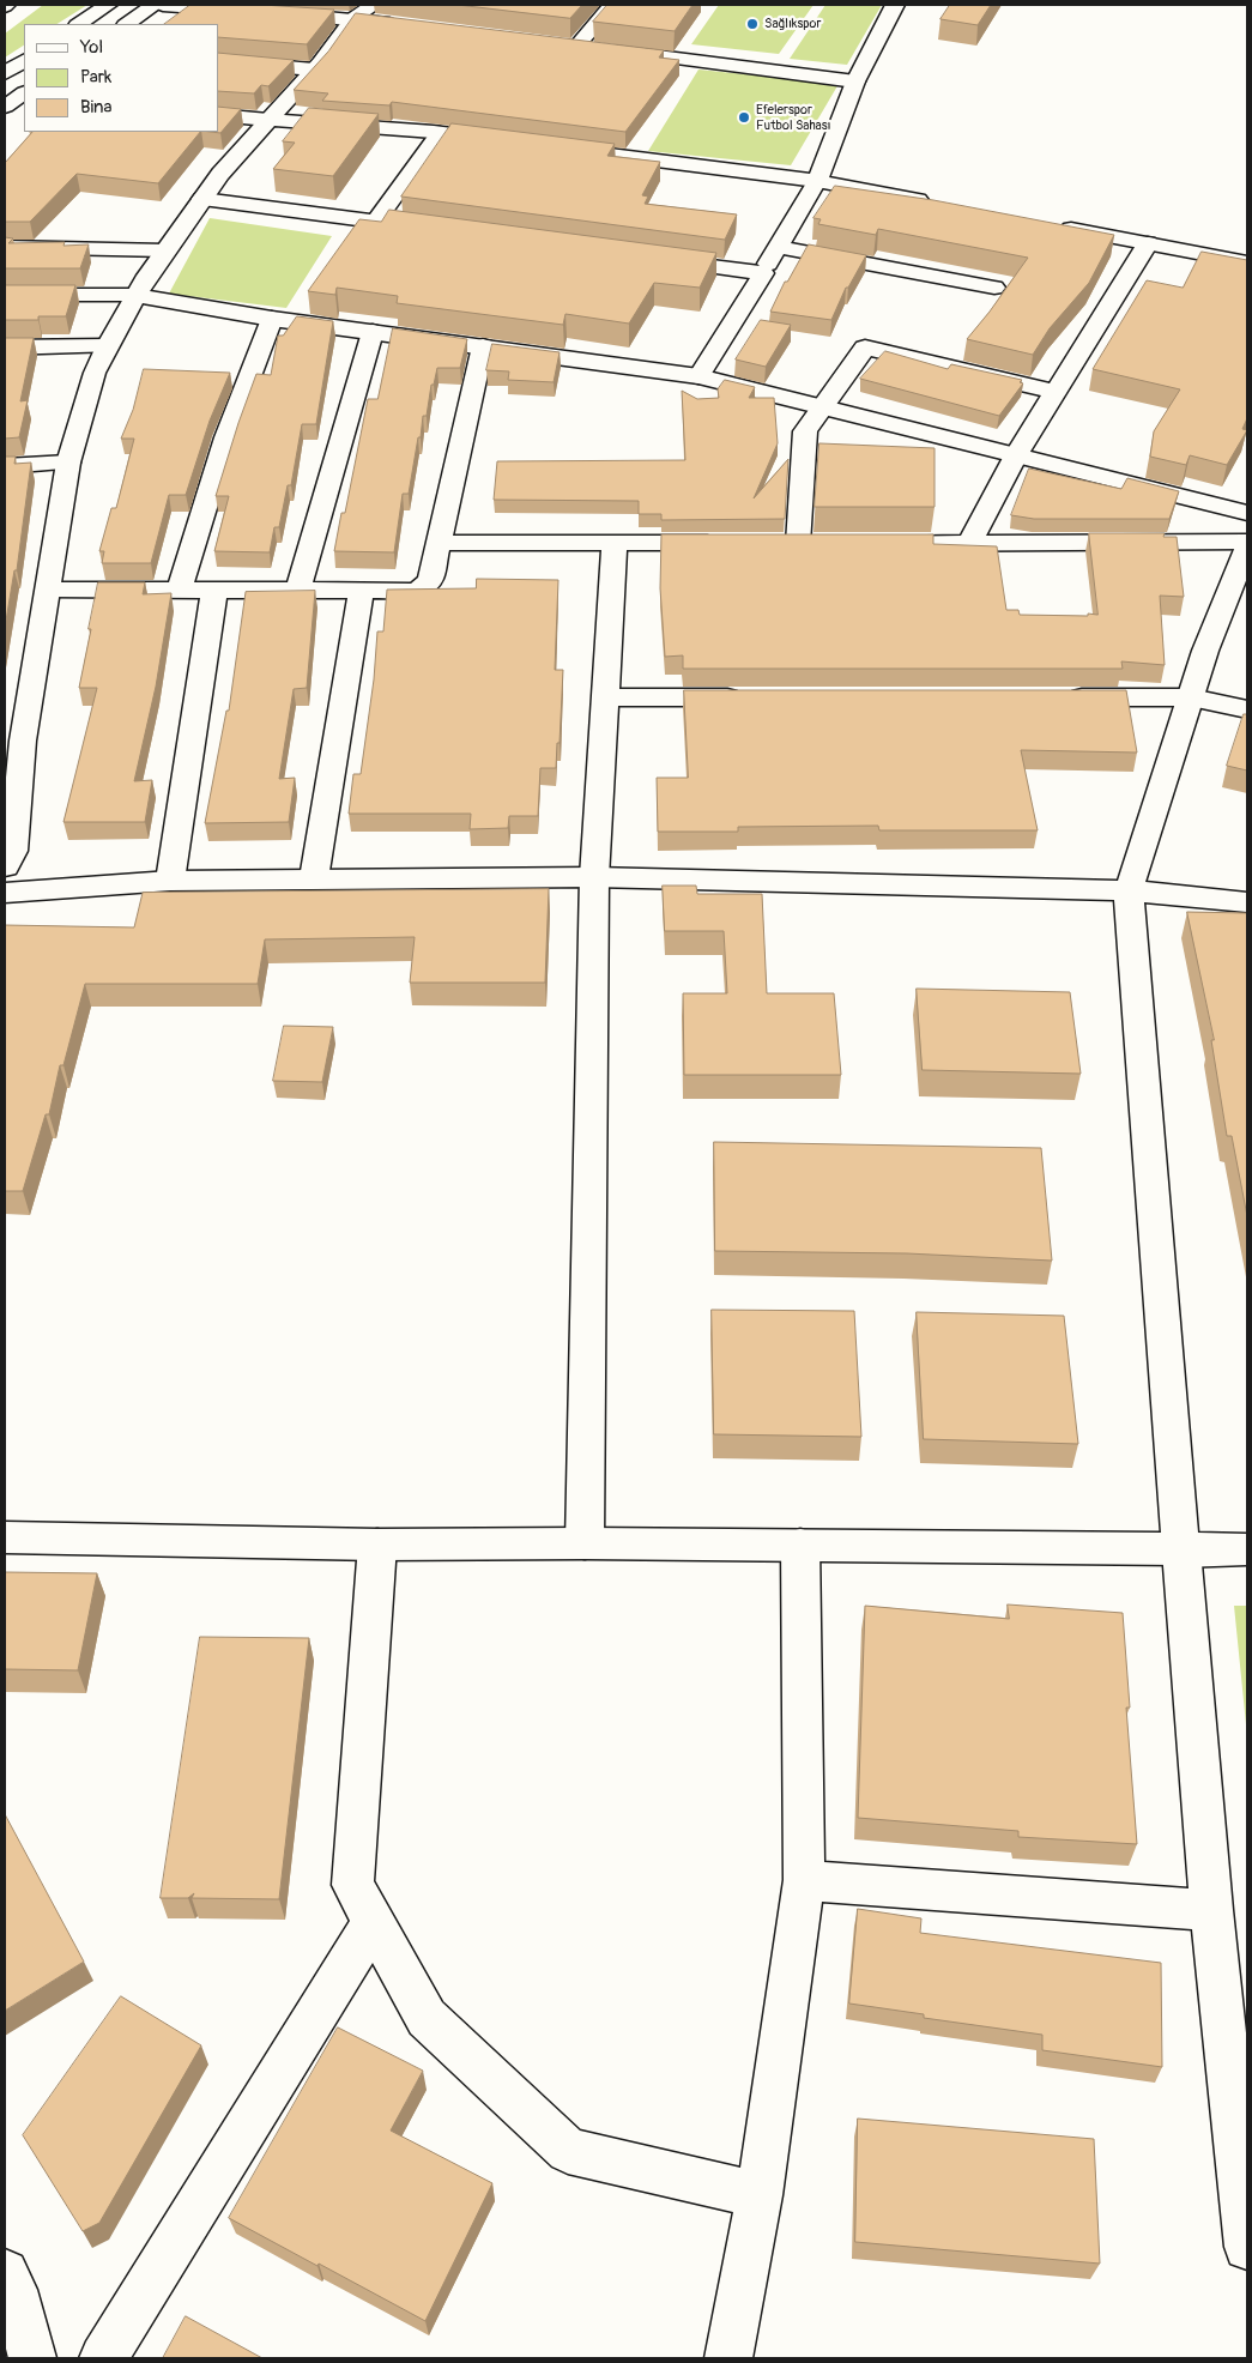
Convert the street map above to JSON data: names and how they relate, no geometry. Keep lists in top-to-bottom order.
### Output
{
  "places": ["Sağlıkspor", "Efelerspor Futbol Sahası"],
  "legend": ["Yol", "Park", "Bina"]
}
